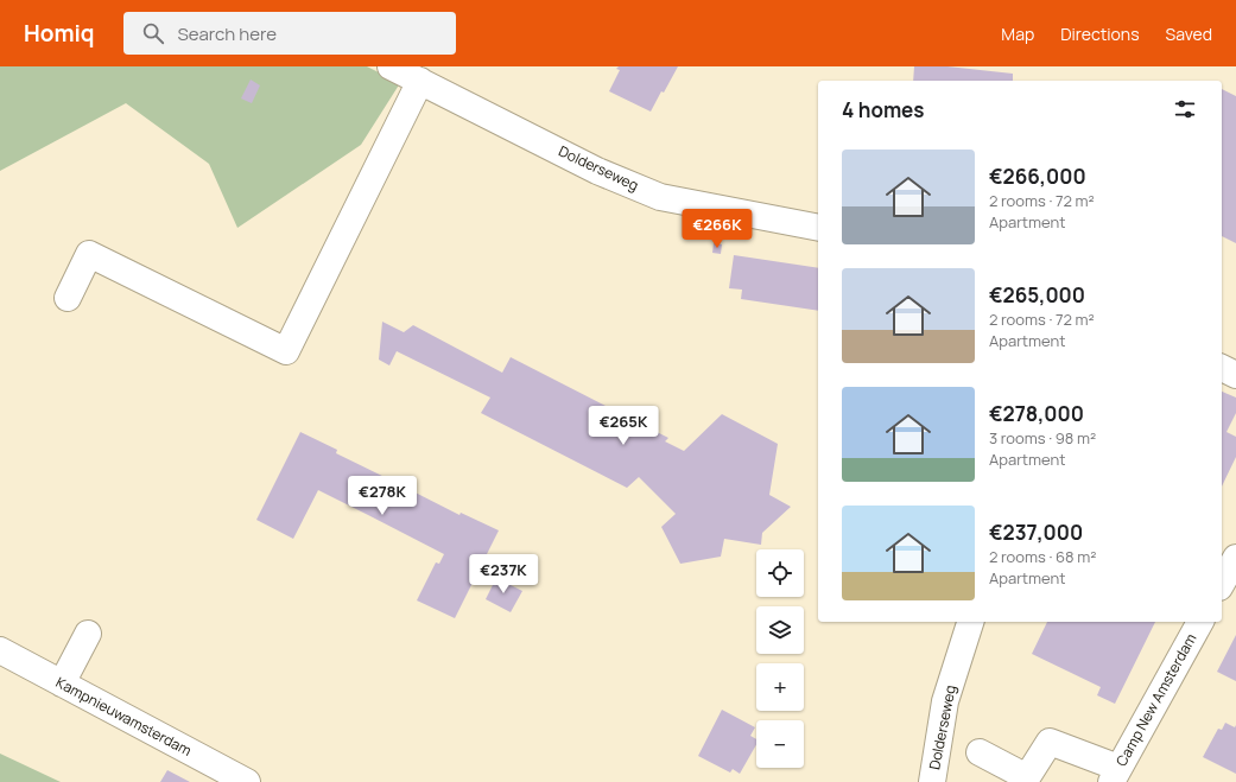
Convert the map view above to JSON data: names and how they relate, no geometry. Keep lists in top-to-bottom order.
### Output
{
  "streets": {
    "lane": ["Dolderseweg", "Camp New Amsterdam", "Kampnieuwamsterdam"]
  },
  "page": {
    "header": "Homiq",
    "search": "Search here",
    "nav": ["Map", "Directions", "Saved"],
    "heading": "4 homes",
    "list": [
      {
        "name": "€266,000",
        "note": "2 rooms · 72 m² · Apartment"
      },
      {
        "name": "€265,000",
        "note": "2 rooms · 72 m² · Apartment"
      },
      {
        "name": "€278,000",
        "note": "3 rooms · 98 m² · Apartment"
      },
      {
        "name": "€237,000",
        "note": "2 rooms · 68 m² · Apartment"
      }
    ],
    "price": [
      "€266K",
      "€265K",
      "€278K",
      "€237K"
    ],
    "map_buttons": ["+", "−"]
  }
}
